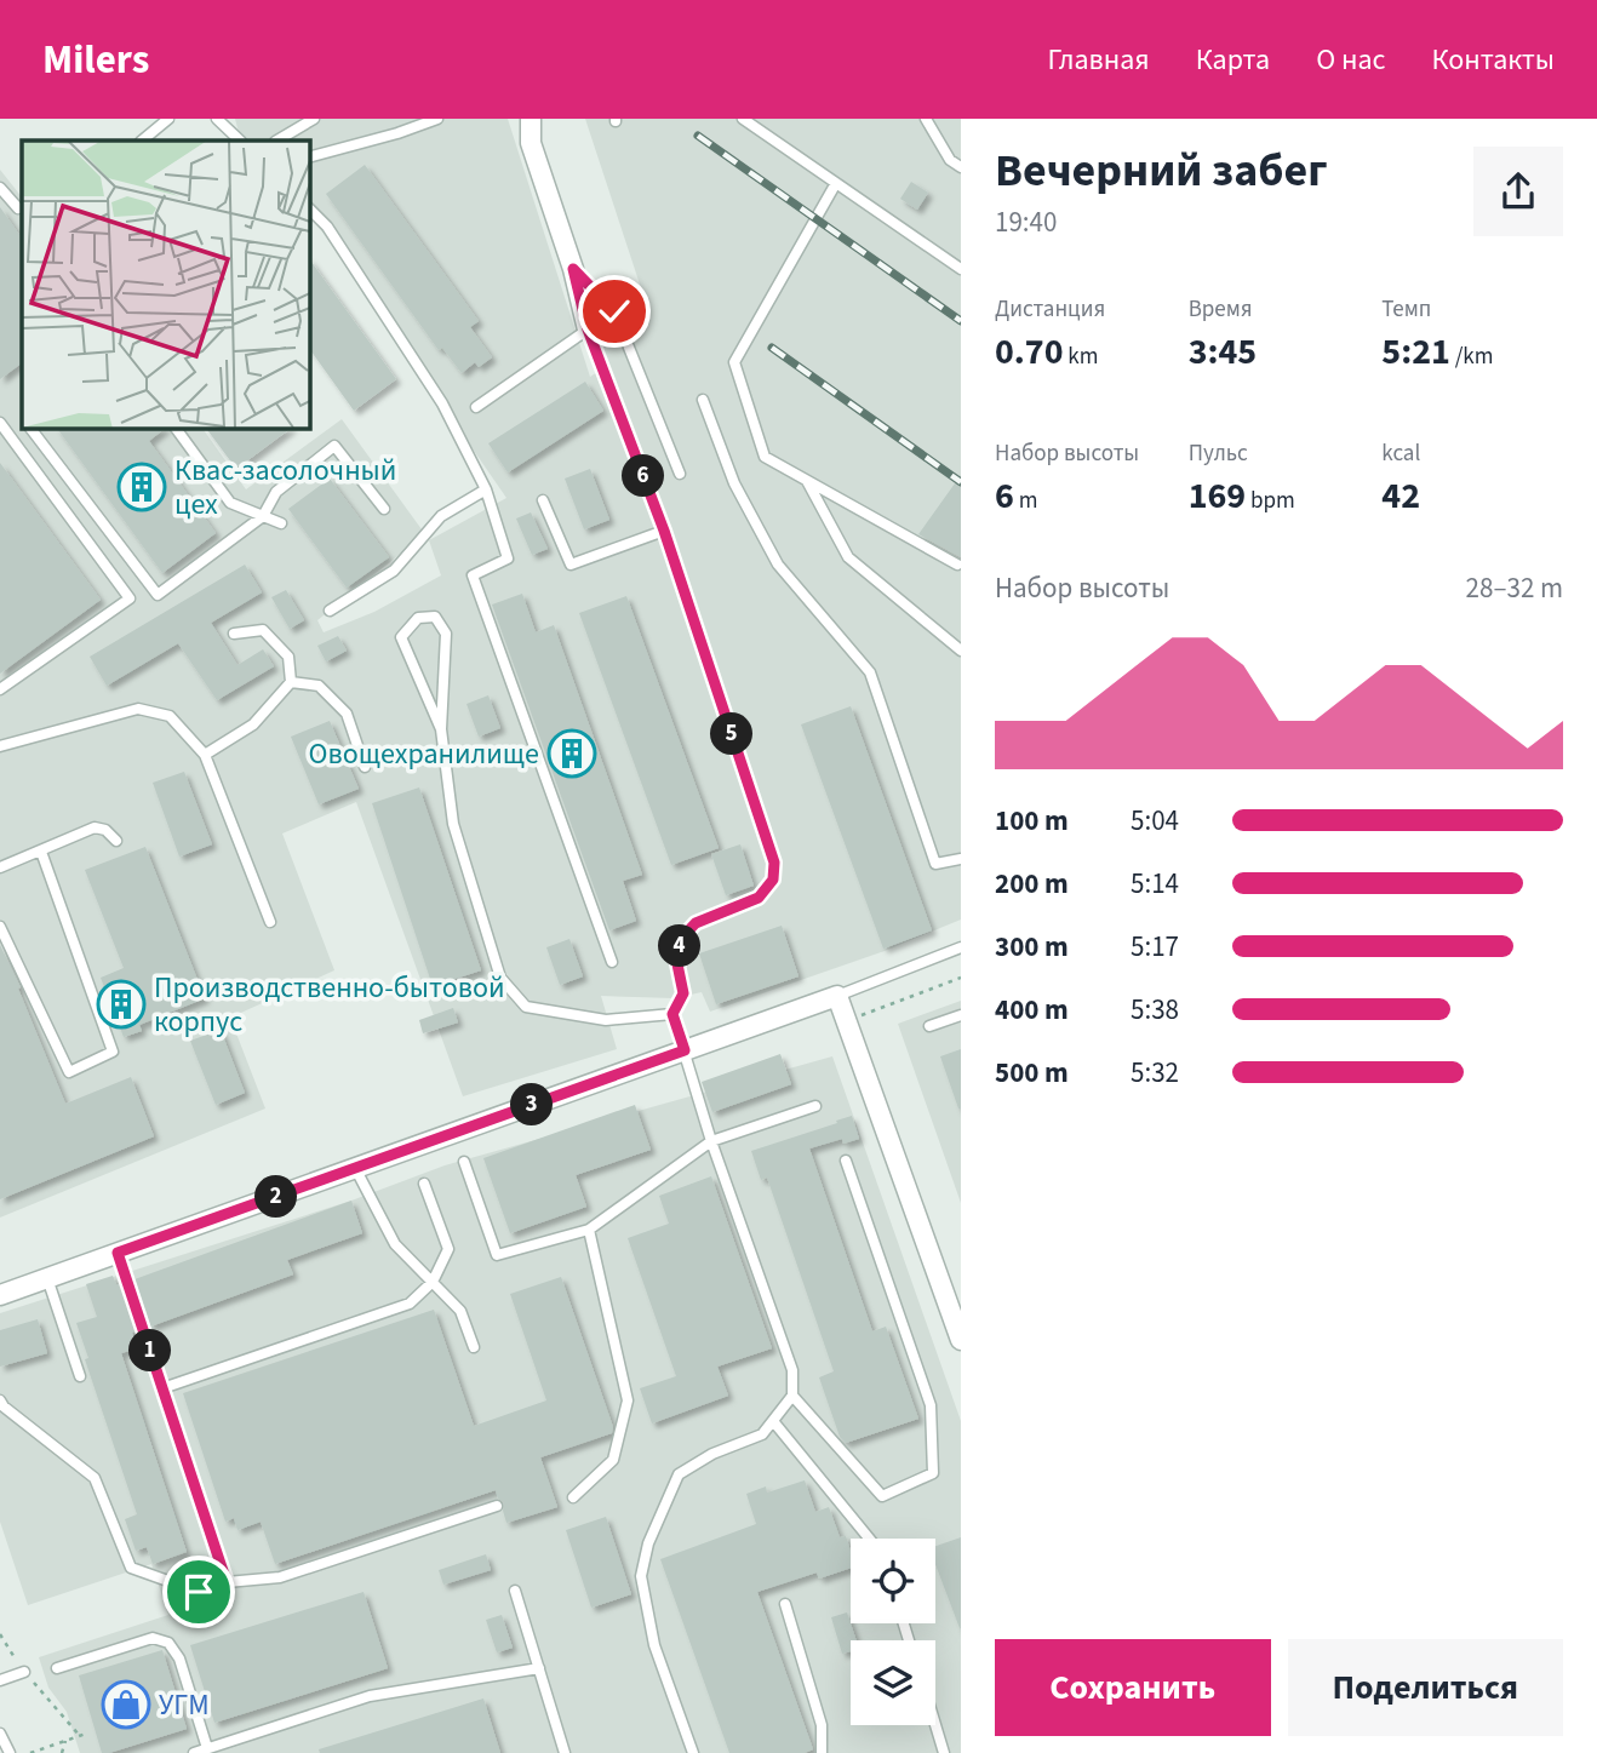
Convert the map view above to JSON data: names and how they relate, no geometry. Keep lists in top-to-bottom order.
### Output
{
  "places": {
    "building": ["Квас-засолочный цех", "Овощехранилище", "Производственно-бытовой корпус"],
    "shop": ["УГМ"]
  },
  "page": {
    "header": "Milers",
    "nav": [
      "Главная",
      "Карта",
      "О нас",
      "Контакты"
    ],
    "heading": ["Вечерний забег", "19:40"],
    "stats": [
      ["Дистанция", "0.70 km"],
      ["Время", "3:45"],
      ["Темп", "5:21 /km"],
      ["Набор высоты", "6 m"],
      ["Пульс", "169 bpm"],
      ["kcal", "42"]
    ],
    "pins": [
      "6",
      "5",
      "4",
      "3",
      "2",
      "1"
    ],
    "chart": ["Набор высоты", "28–32 m"],
    "list": [
      {
        "name": "100 m",
        "note": "5:04"
      },
      {
        "name": "200 m",
        "note": "5:14"
      },
      {
        "name": "300 m",
        "note": "5:17"
      },
      {
        "name": "400 m",
        "note": "5:38"
      },
      {
        "name": "500 m",
        "note": "5:32"
      }
    ],
    "buttons": ["Сохранить", "Поделиться"]
  }
}
